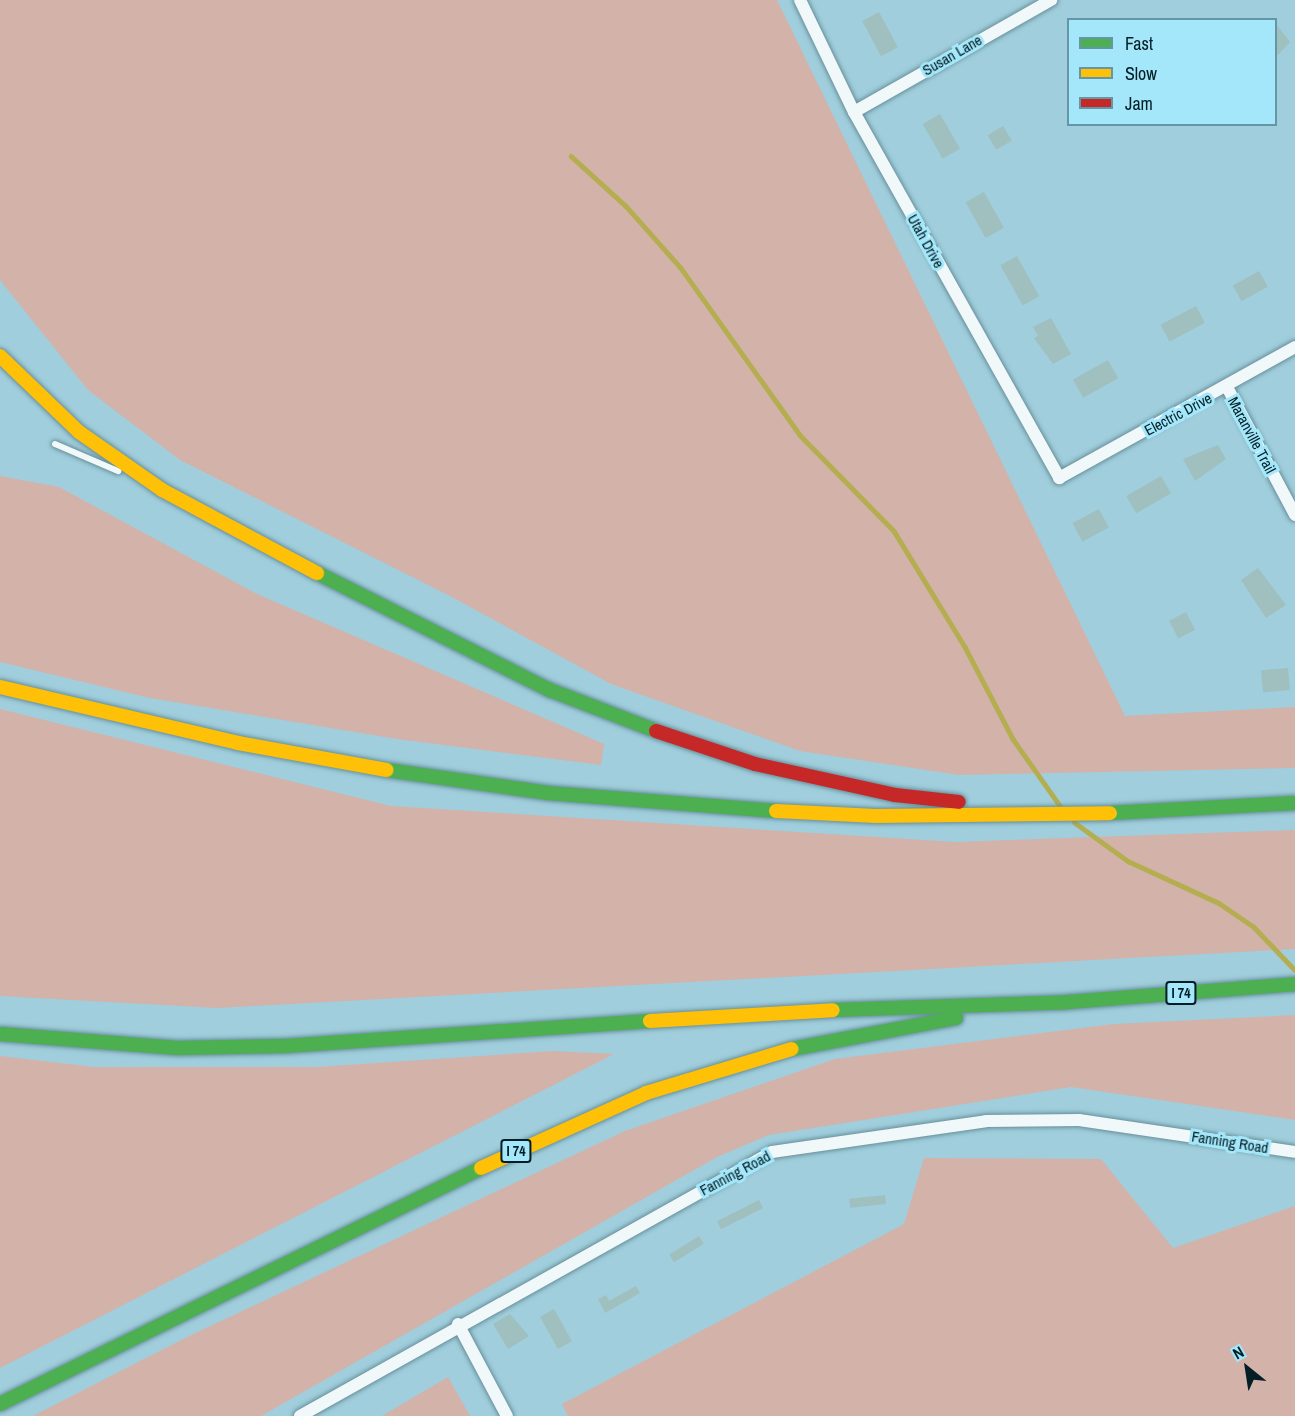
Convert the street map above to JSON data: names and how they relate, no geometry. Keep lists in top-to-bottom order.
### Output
{
  "streets": {
    "highway": ["I 74"],
    "street": [
      "Susan Lane",
      "Utah Drive",
      "Electric Drive",
      "Maranville Trail",
      "Fanning Road"
    ]
  },
  "crossings": [
    ["Susan Lane", "Utah Drive"],
    ["Utah Drive", "Electric Drive"],
    ["Electric Drive", "Maranville Trail"]
  ],
  "legend": ["Fast", "Slow", "Jam"],
  "north": "top left"
}
